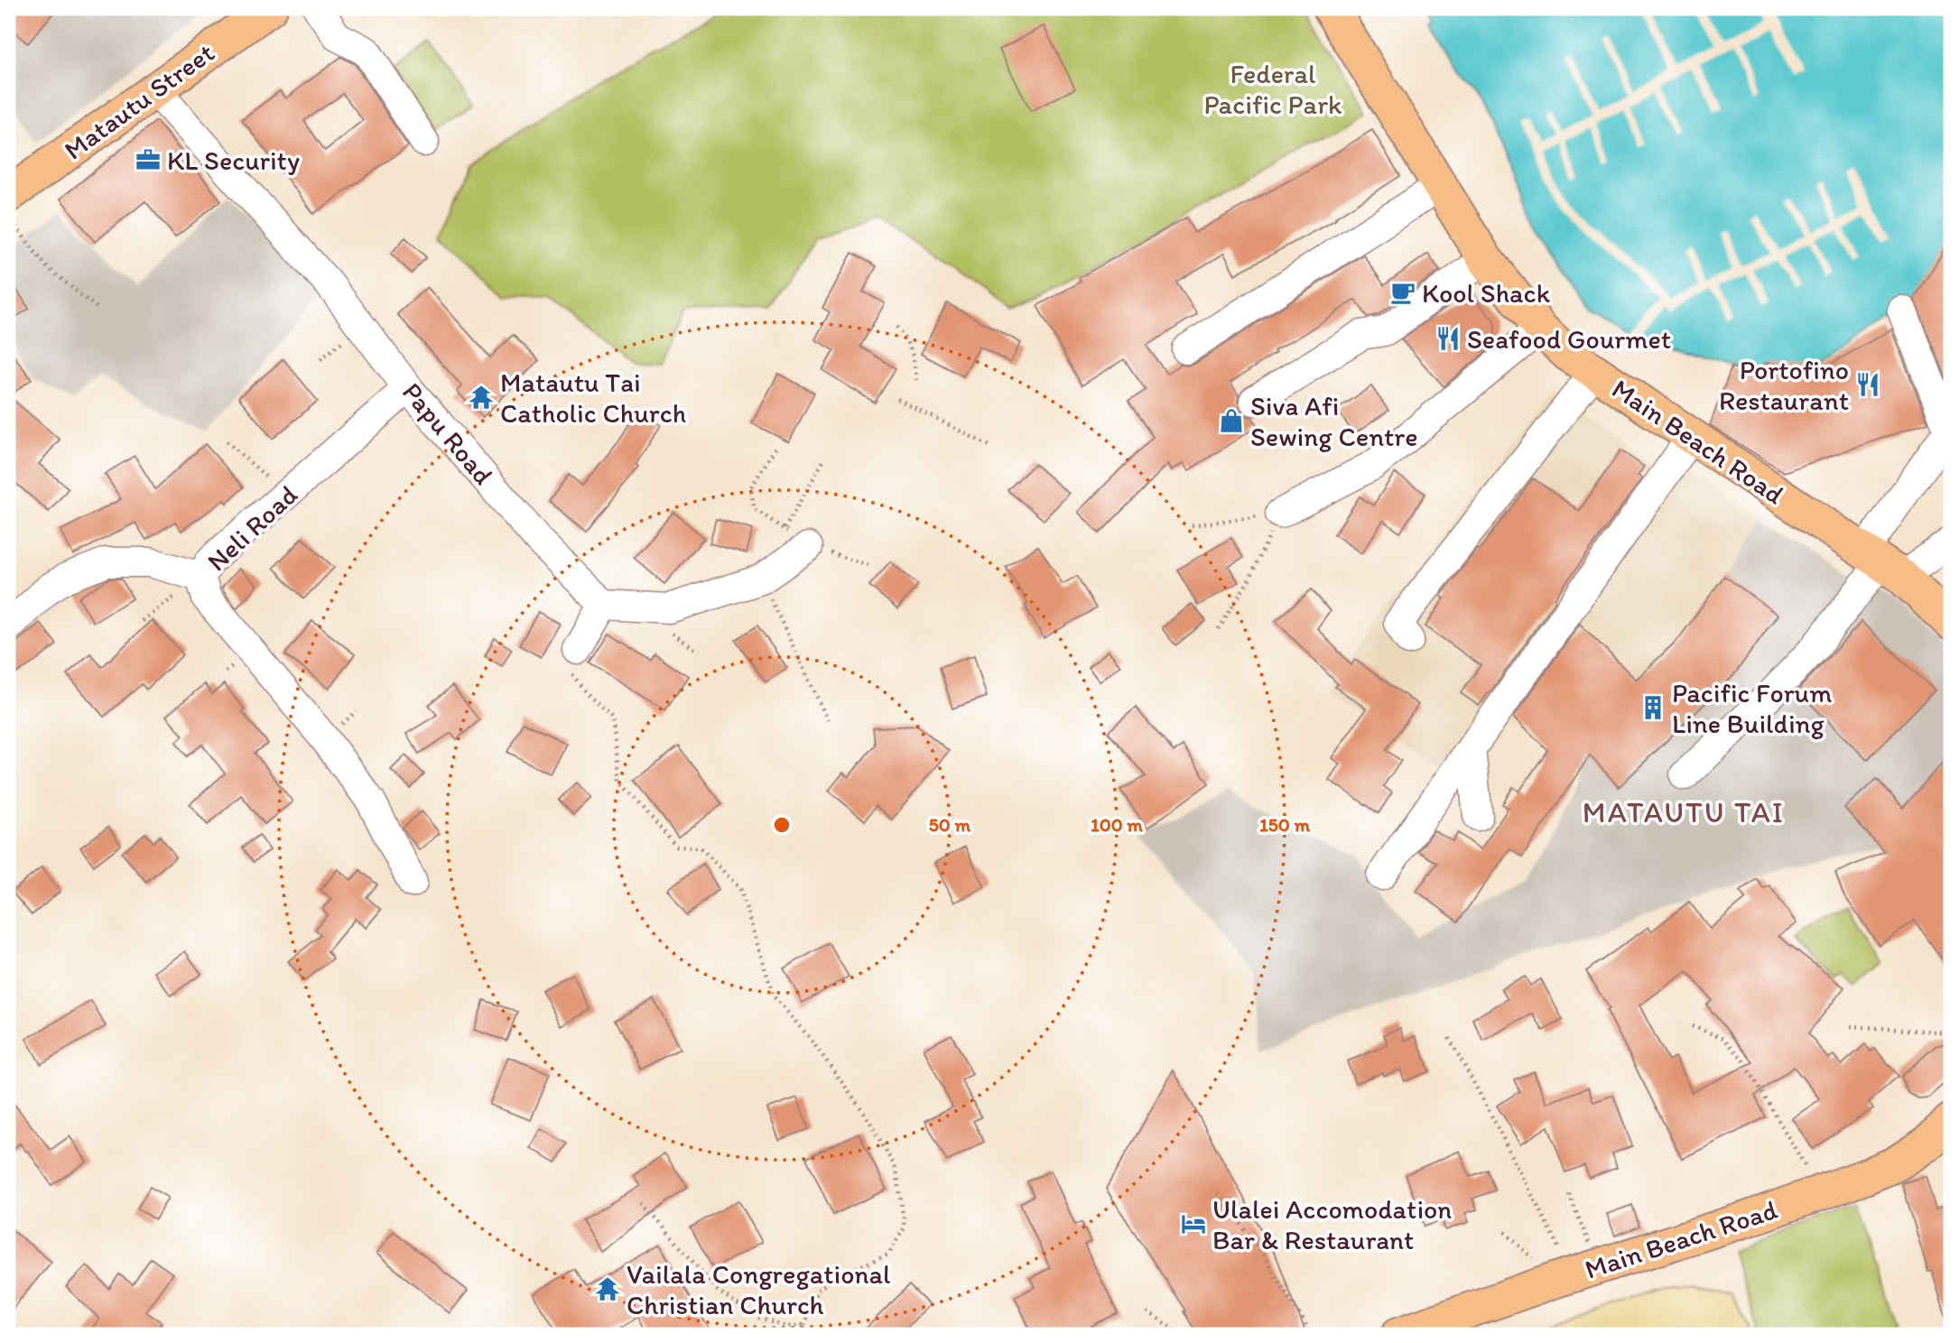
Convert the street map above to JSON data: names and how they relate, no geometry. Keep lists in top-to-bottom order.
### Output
{
  "streets": {
    "main road": ["Matautu Street", "Main Beach Road"],
    "street": ["Papu Road", "Neli Road"]
  },
  "crossings": [
    ["Matautu Street", "Papu Road"],
    ["Papu Road", "Neli Road"]
  ],
  "districts": ["MATAUTU TAI"],
  "parks": ["Federal Pacific Park"],
  "places": {
    "office": ["KL Security"],
    "cafe": ["Kool Shack"],
    "restaurant": ["Seafood Gourmet", "Portofino Restaurant"],
    "temple": ["Matautu Tai Catholic Church", "Vailala Congregational Christian Church"],
    "shop": ["Siva Afi Sewing Centre"],
    "building": ["Pacific Forum Line Building"],
    "hotel": ["Ulalei Accomodation Bar & Restaurant"]
  },
  "rings": ["50 m", "100 m", "150 m"]
}
